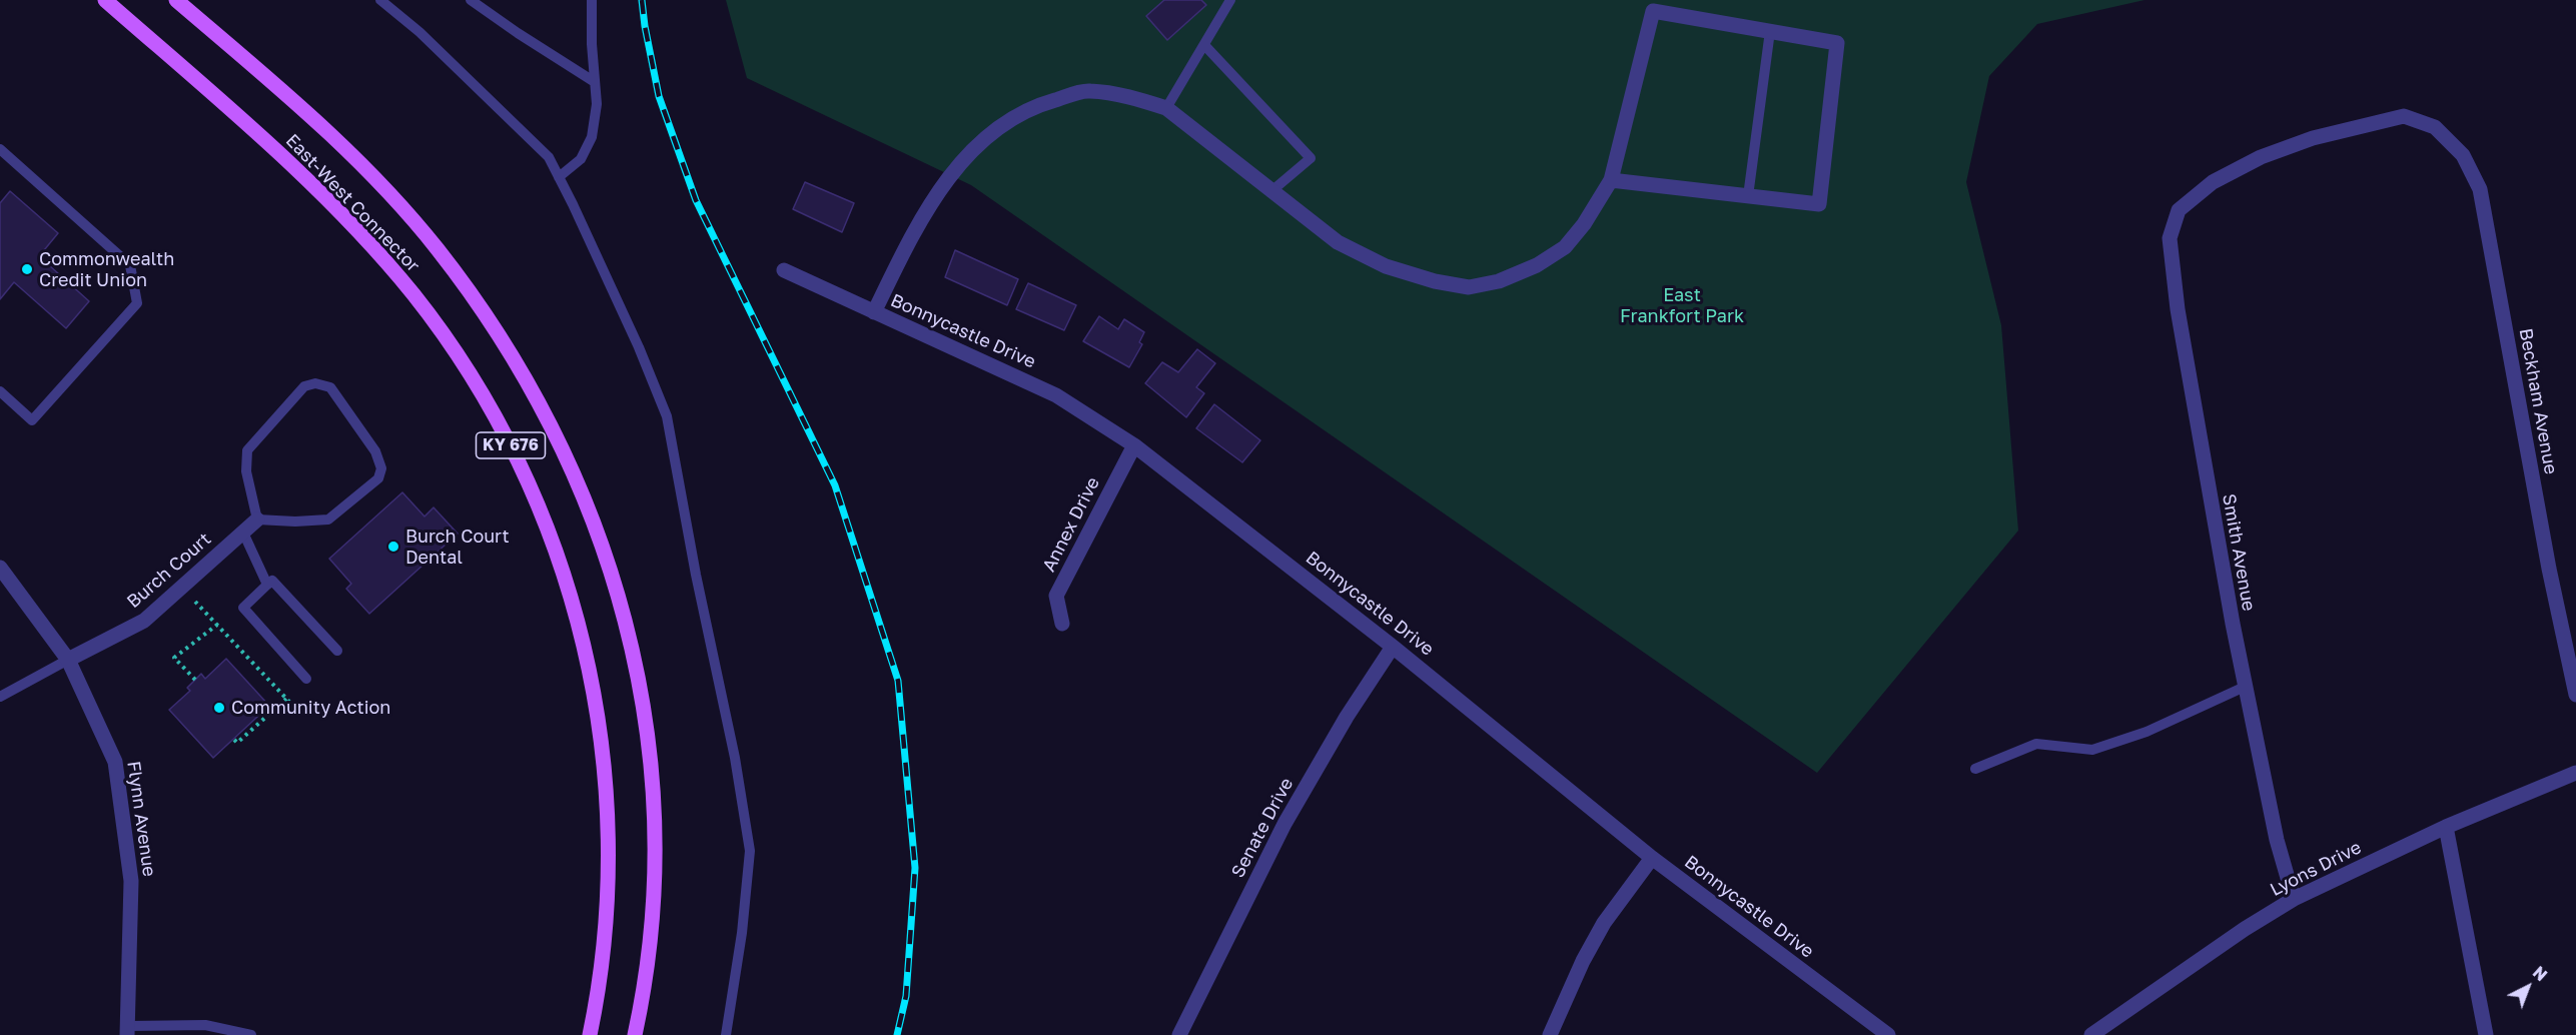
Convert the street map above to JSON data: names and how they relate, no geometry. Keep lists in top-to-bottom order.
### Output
{
  "streets": {
    "main road": ["East-West Connector", "KY 676"],
    "street": [
      "Bonnycastle Drive",
      "Beckham Avenue",
      "Annex Drive",
      "Smith Avenue",
      "Burch Court",
      "Flynn Avenue",
      "Senate Drive",
      "Lyons Drive"
    ]
  },
  "crossings": [
    ["Bonnycastle Drive", "Annex Drive"],
    ["Bonnycastle Drive", "Senate Drive"],
    ["Beckham Avenue", "Smith Avenue"],
    ["Smith Avenue", "Lyons Drive"],
    ["Burch Court", "Flynn Avenue"]
  ],
  "parks": ["East Frankfort Park"],
  "places": ["Commonwealth Credit Union", "Burch Court Dental", "Community Action"],
  "north": "top right"
}
